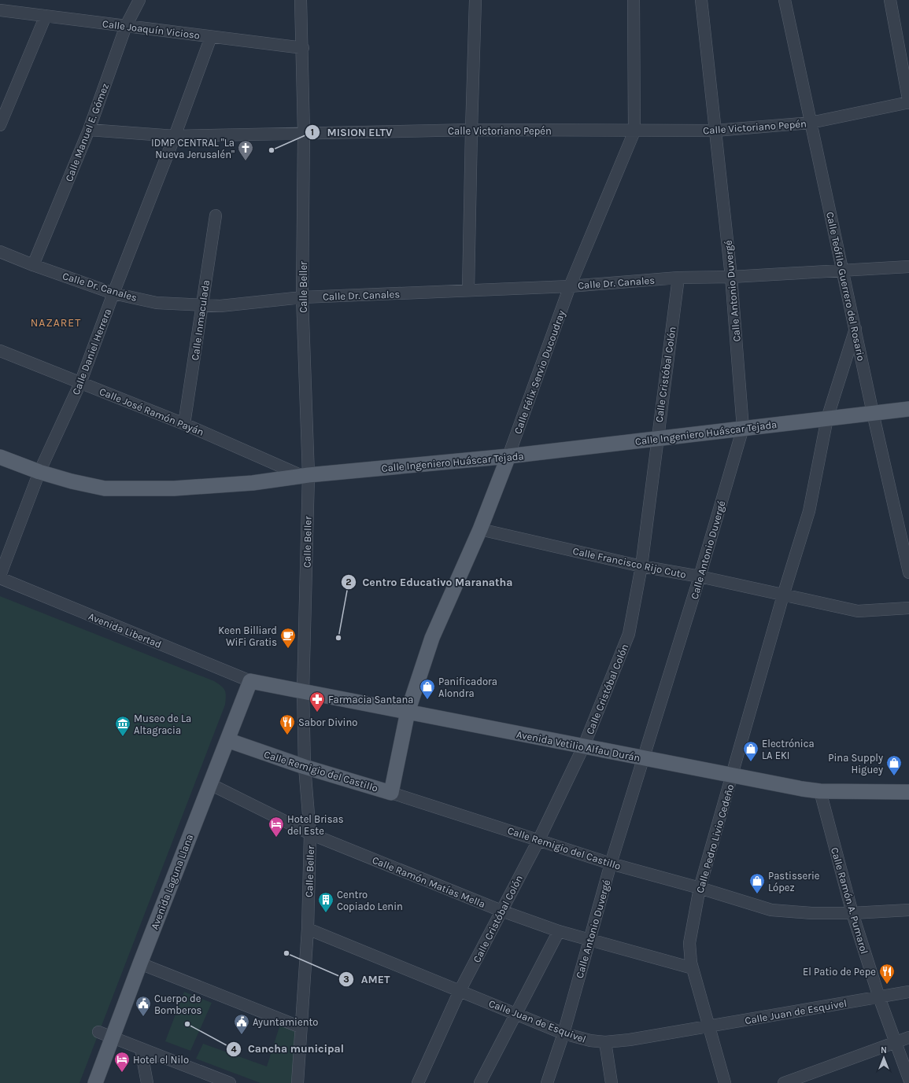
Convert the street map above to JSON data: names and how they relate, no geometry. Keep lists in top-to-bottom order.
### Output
{
  "streets": {
    "main road": [
      "Calle Félix Servio Ducoudray",
      "Calle Ingeniero Huáscar Tejada",
      "Avenida Vetilio Alfau Durán",
      "Calle Remigio del Castillo",
      "Avenida Laguna Llana"
    ],
    "street": [
      "Calle Joaquín Vicioso",
      "Calle Victoriano Pepén",
      "Calle Manuel E. Gómez",
      "Calle Dr. Canales",
      "Calle Teófilo Guerrero del Rosario",
      "Calle Beller",
      "Calle Antonio Duvergé",
      "Calle Inmaculada",
      "Calle Daniel Herrera",
      "Calle Cristóbal Colón",
      "Calle José Ramón Payán",
      "Calle Francisco Rijo Cuto",
      "Avenida Libertad",
      "Calle Pedro Livio Cedeño",
      "Calle Ramón Matías Mella",
      "Calle Ramón A. Pumarol",
      "Calle Juan de Esquivel"
    ]
  },
  "crossings": [
    ["Calle Joaquín Vicioso", "Calle Manuel E. Gómez"],
    ["Calle Joaquín Vicioso", "Calle Beller"],
    ["Calle Joaquín Vicioso", "Calle Daniel Herrera"],
    ["Calle Victoriano Pepén", "Calle Manuel E. Gómez"],
    ["Calle Victoriano Pepén", "Calle Teófilo Guerrero del Rosario"],
    ["Calle Victoriano Pepén", "Calle Beller"],
    ["Calle Victoriano Pepén", "Calle Antonio Duvergé"],
    ["Calle Victoriano Pepén", "Calle Daniel Herrera"],
    ["Calle Victoriano Pepén", "Calle Félix Servio Ducoudray"],
    ["Calle Manuel E. Gómez", "Calle Dr. Canales"],
    ["Calle Dr. Canales", "Calle Teófilo Guerrero del Rosario"],
    ["Calle Dr. Canales", "Calle Beller"],
    ["Calle Dr. Canales", "Calle Antonio Duvergé"],
    ["Calle Dr. Canales", "Calle Inmaculada"],
    ["Calle Dr. Canales", "Calle Daniel Herrera"],
    ["Calle Dr. Canales", "Calle Félix Servio Ducoudray"],
    ["Calle Dr. Canales", "Calle Cristóbal Colón"],
    ["Calle Teófilo Guerrero del Rosario", "Calle Ingeniero Huáscar Tejada"],
    ["Calle Teófilo Guerrero del Rosario", "Calle Pedro Livio Cedeño"],
    ["Calle Beller", "Calle José Ramón Payán"],
    ["Calle Beller", "Calle Ingeniero Huáscar Tejada"],
    ["Calle Beller", "Avenida Vetilio Alfau Durán"],
    ["Calle Beller", "Calle Remigio del Castillo"],
    ["Calle Beller", "Calle Ramón Matías Mella"],
    ["Calle Beller", "Calle Juan de Esquivel"],
    ["Calle Antonio Duvergé", "Calle Ingeniero Huáscar Tejada"],
    ["Calle Antonio Duvergé", "Calle Francisco Rijo Cuto"],
    ["Calle Antonio Duvergé", "Avenida Vetilio Alfau Durán"],
    ["Calle Antonio Duvergé", "Calle Remigio del Castillo"],
    ["Calle Antonio Duvergé", "Calle Ramón Matías Mella"],
    ["Calle Antonio Duvergé", "Calle Juan de Esquivel"],
    ["Calle Inmaculada", "Calle José Ramón Payán"],
    ["Calle Daniel Herrera", "Calle José Ramón Payán"],
    ["Calle Daniel Herrera", "Calle Ingeniero Huáscar Tejada"],
    ["Calle Daniel Herrera", "Avenida Libertad"],
    ["Calle Félix Servio Ducoudray", "Calle Ingeniero Huáscar Tejada"],
    ["Calle Félix Servio Ducoudray", "Calle Francisco Rijo Cuto"],
    ["Calle Félix Servio Ducoudray", "Avenida Vetilio Alfau Durán"],
    ["Calle Félix Servio Ducoudray", "Calle Remigio del Castillo"],
    ["Calle Cristóbal Colón", "Calle Ingeniero Huáscar Tejada"],
    ["Calle Cristóbal Colón", "Calle Francisco Rijo Cuto"],
    ["Calle Cristóbal Colón", "Avenida Vetilio Alfau Durán"],
    ["Calle Cristóbal Colón", "Calle Remigio del Castillo"],
    ["Calle Cristóbal Colón", "Calle Ramón Matías Mella"],
    ["Calle Cristóbal Colón", "Calle Juan de Esquivel"],
    ["Calle José Ramón Payán", "Calle Ingeniero Huáscar Tejada"],
    ["Calle Ingeniero Huáscar Tejada", "Calle Pedro Livio Cedeño"],
    ["Calle Francisco Rijo Cuto", "Calle Pedro Livio Cedeño"],
    ["Avenida Libertad", "Avenida Vetilio Alfau Durán"],
    ["Avenida Libertad", "Avenida Laguna Llana"],
    ["Avenida Vetilio Alfau Durán", "Calle Pedro Livio Cedeño"],
    ["Avenida Vetilio Alfau Durán", "Avenida Laguna Llana"],
    ["Avenida Vetilio Alfau Durán", "Calle Ramón A. Pumarol"],
    ["Calle Remigio del Castillo", "Calle Pedro Livio Cedeño"],
    ["Calle Remigio del Castillo", "Avenida Laguna Llana"],
    ["Calle Remigio del Castillo", "Calle Ramón A. Pumarol"],
    ["Calle Pedro Livio Cedeño", "Calle Ramón Matías Mella"],
    ["Calle Pedro Livio Cedeño", "Calle Juan de Esquivel"],
    ["Avenida Laguna Llana", "Calle Ramón Matías Mella"],
    ["Calle Ramón A. Pumarol", "Calle Juan de Esquivel"]
  ],
  "districts": ["NAZARET"],
  "places": {
    "other": [
      "MISION ELTV",
      "Centro Educativo Maranatha",
      "AMET",
      "Cancha municipal"
    ],
    "church": ["IDMP CENTRAL \"La Nueva Jerusalén\""],
    "cafe": ["Keen Billiard WiFi Gratis"],
    "shop": [
      "Panificadora Alondra",
      "Electrónica LA EKI",
      "Pina Supply Higuey",
      "Pastisserie López"
    ],
    "pharmacy": ["Farmacia Santana"],
    "restaurant": ["Sabor Divino", "El Patio de Pepe"],
    "museum": ["Museo de La Altagracia"],
    "hotel": ["Hotel Brisas del Este", "Hotel el Nilo"],
    "building": ["Centro Copiado Lenin"],
    "public building": ["Cuerpo de Bomberos", "Ayuntamiento"]
  },
  "north": "top"
}
